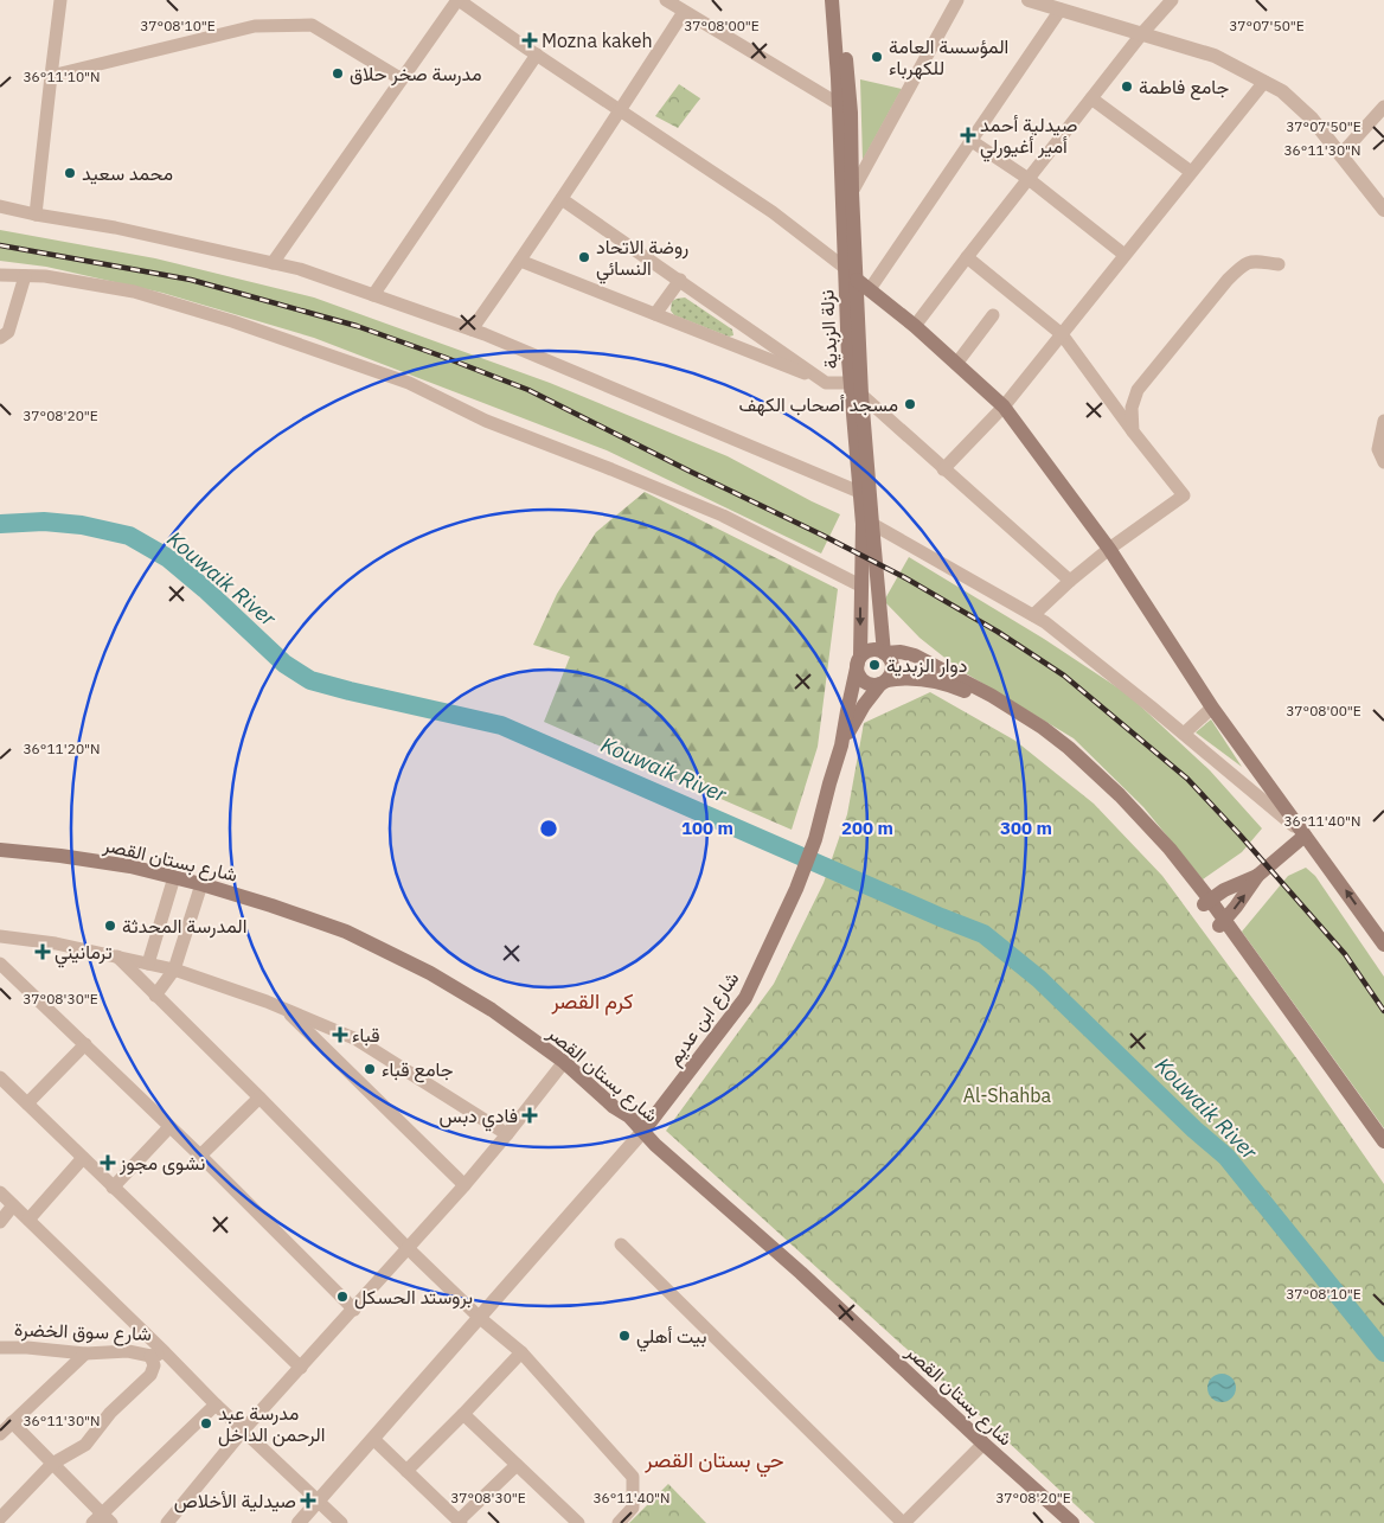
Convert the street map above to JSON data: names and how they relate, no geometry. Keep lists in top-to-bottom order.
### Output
{
  "streets": {
    "main road": ["نزلة الزبدية", "شارع بستان القصر", "شارع ابن عديم"],
    "street": ["شارع سوق الخضرة"]
  },
  "crossings": [
    ["نزلة الزبدية", "شارع ابن عديم"],
    ["شارع بستان القصر", "شارع ابن عديم"]
  ],
  "districts": ["كرم القصر", "حي بستان القصر"],
  "water": ["Kouwaik River"],
  "parks": ["Al-Shahba"],
  "places": {
    "health": [
      "Mozna kakeh",
      "صيدلية أحمد أمير أغيورلي",
      "ترمانيني",
      "قباء",
      "فادي دبس",
      "نشوى مجوز",
      "صيدلية اﻷخلاص"
    ],
    "other": [
      "المؤسسة العامة للكهرباء",
      "مدرسة صخر حلاق",
      "جامع فاطمة",
      "محمد سعيد",
      "روضة الاتحاد النسائي",
      "مسجد أصحاب الكهف",
      "دوار الزبدية",
      "المدرسة المحدثة",
      "جامع قباء",
      "بروستد الحسكل",
      "بيت أهلي",
      "مدرسة عبد الرحمن الداخل"
    ]
  },
  "coordinates": [
    "37°08'10\"E",
    "37°08'00\"E",
    "37°07'50\"E",
    "36°11'10\"N",
    "36°11'30\"N",
    "37°08'20\"E",
    "36°11'20\"N",
    "36°11'40\"N",
    "37°08'30\"E"
  ],
  "rings": ["100 m", "200 m", "300 m"]
}
